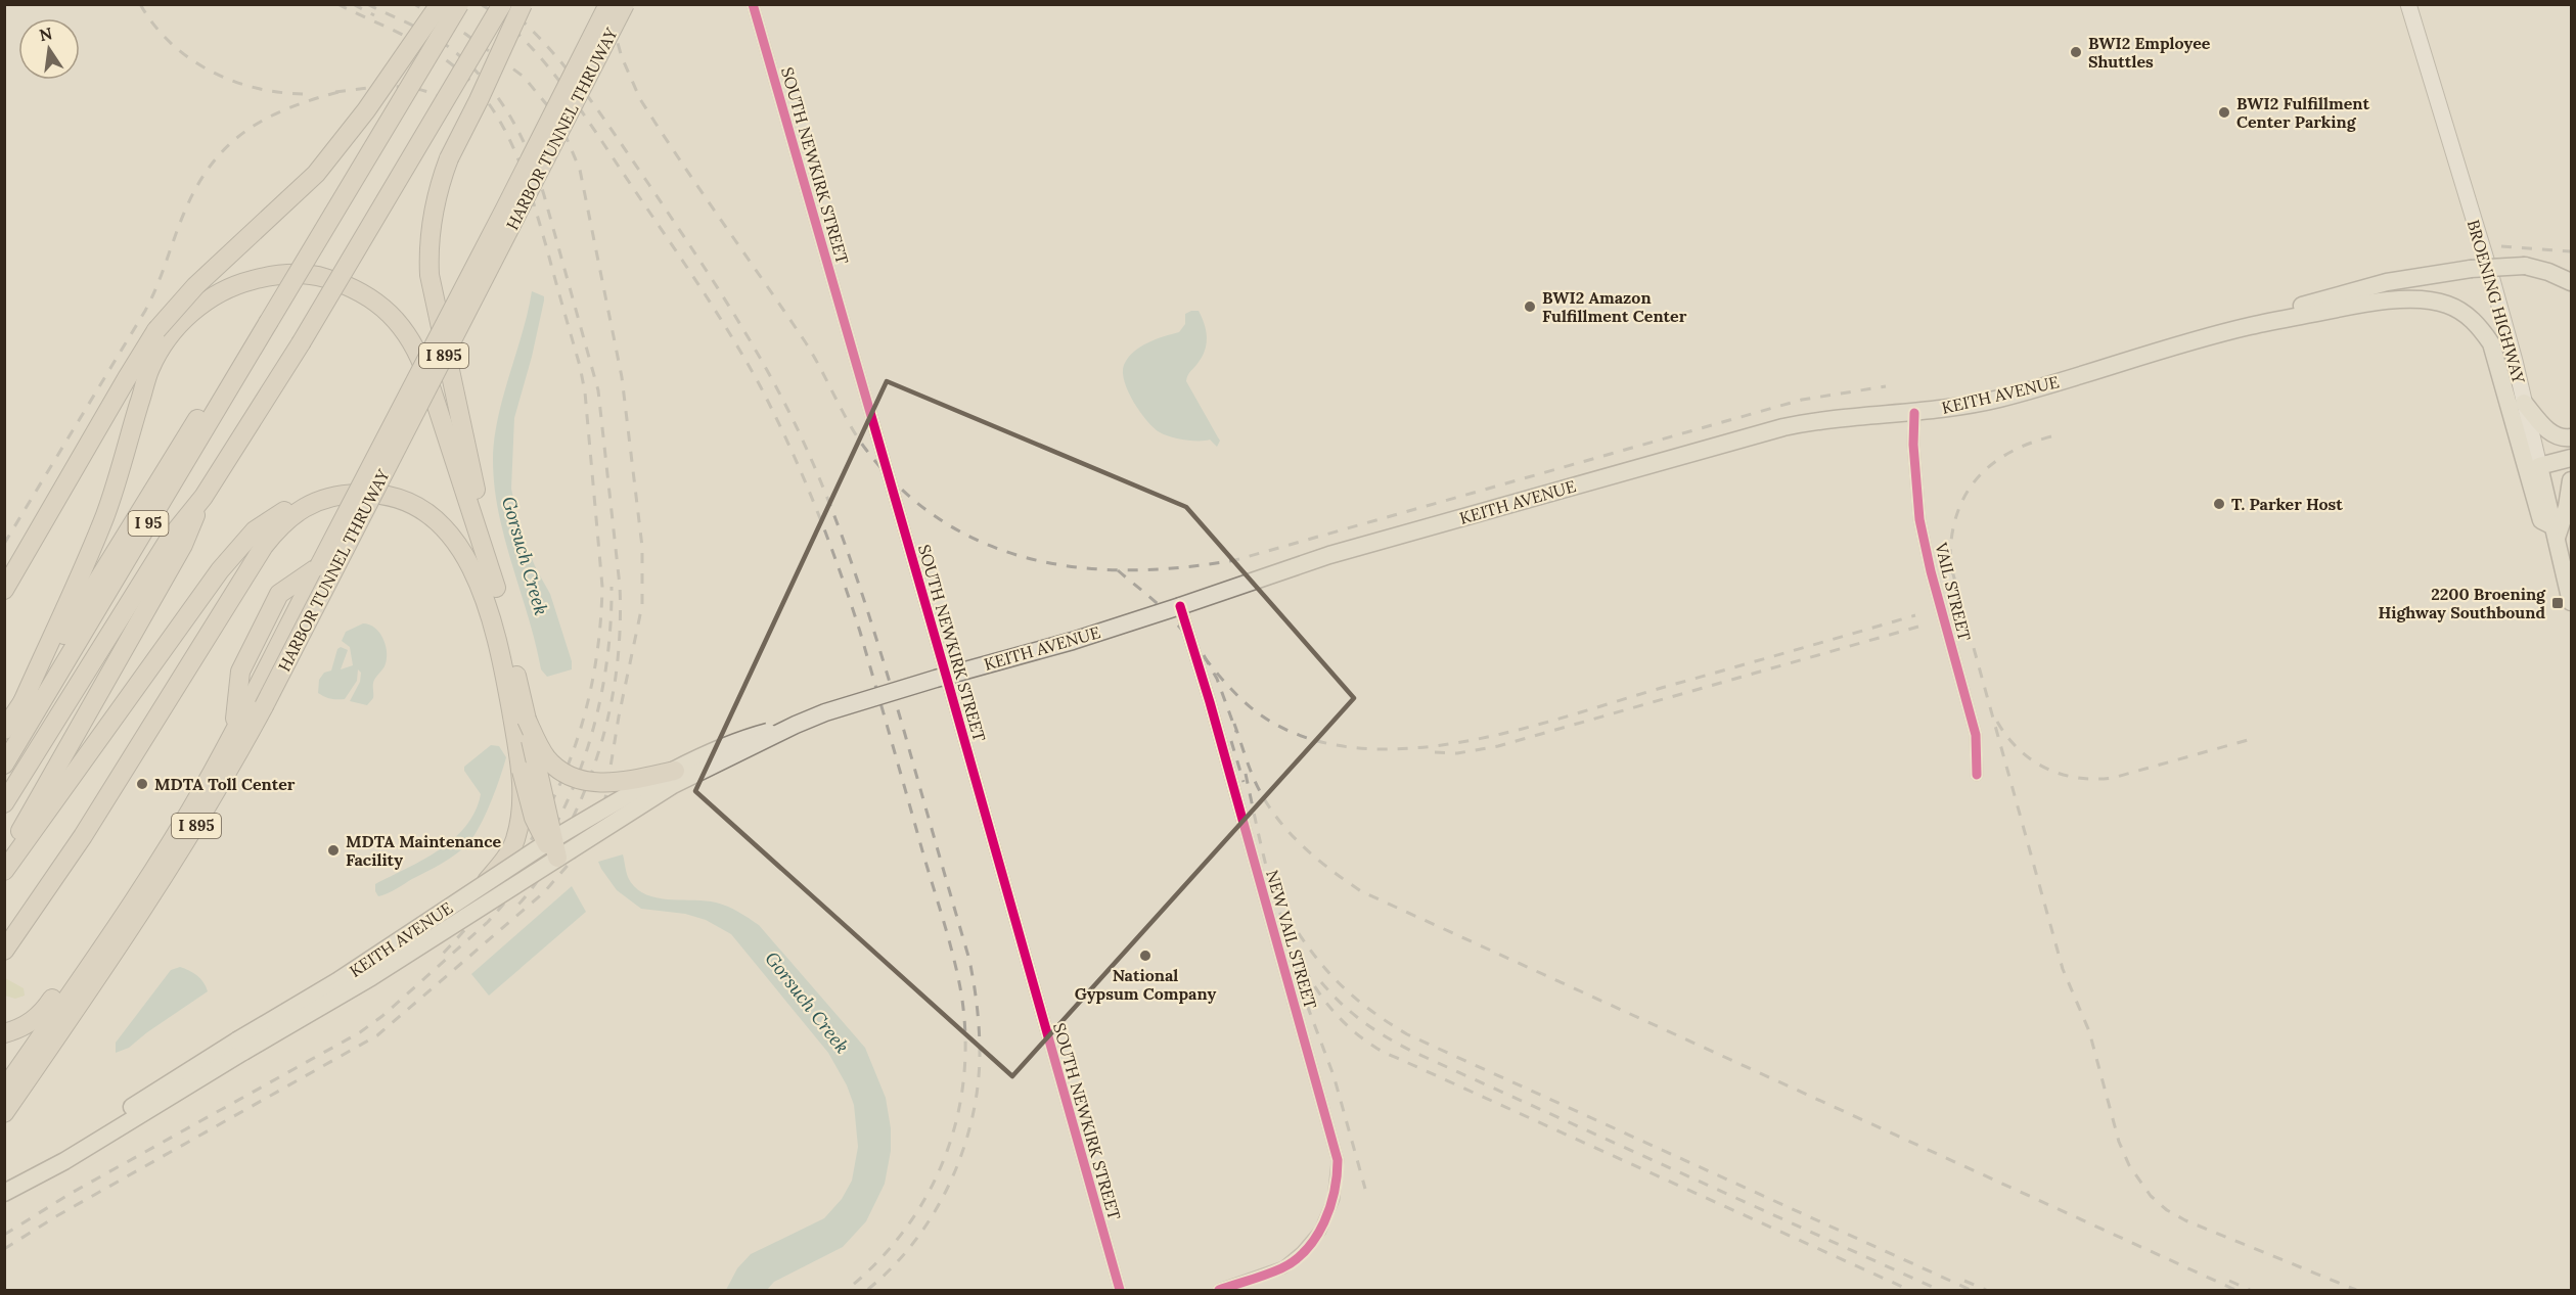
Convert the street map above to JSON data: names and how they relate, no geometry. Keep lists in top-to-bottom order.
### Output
{
  "streets": {
    "highway": ["HARBOR TUNNEL THRUWAY", "I 895", "I 95"],
    "main road": ["BROENING HIGHWAY", "KEITH AVENUE"],
    "street": ["SOUTH NEWKIRK STREET", "VAIL STREET", "NEW VAIL STREET"]
  },
  "crossings": [
    ["SOUTH NEWKIRK STREET", "KEITH AVENUE"],
    ["BROENING HIGHWAY", "KEITH AVENUE"],
    ["KEITH AVENUE", "VAIL STREET"],
    ["KEITH AVENUE", "NEW VAIL STREET"]
  ],
  "water": ["Gorsuch Creek"],
  "places": {
    "other": [
      "BWI2 Employee Shuttles",
      "BWI2 Fulfillment Center Parking",
      "BWI2 Amazon Fulfillment Center",
      "T. Parker Host",
      "MDTA Toll Center",
      "MDTA Maintenance Facility",
      "National Gypsum Company"
    ],
    "transit": ["2200 Broening Highway Southbound"]
  },
  "north": "top"
}
